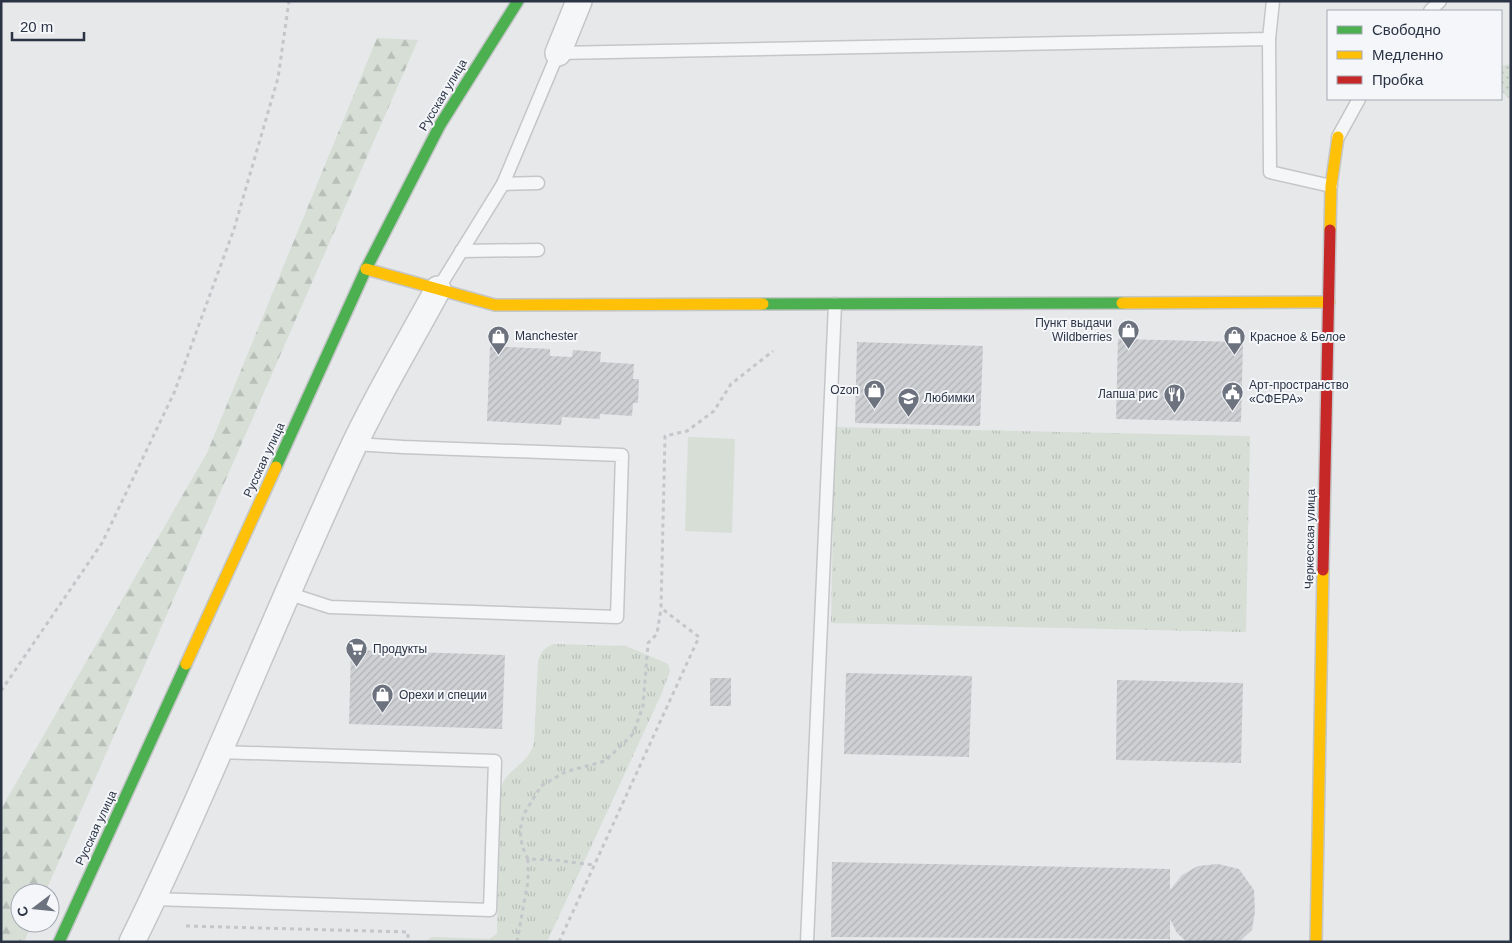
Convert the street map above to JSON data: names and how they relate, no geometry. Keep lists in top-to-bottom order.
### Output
{
  "streets": {
    "street": ["Русская улица", "Черкесская улица"]
  },
  "places": {
    "shop": [
      "Пункт выдачи Wildberries",
      "Manchester",
      "Красное & Белое",
      "Ozon",
      "Орехи и специи"
    ],
    "public building": ["Арт-пространство «СФЕРА»"],
    "restaurant": ["Лапша рис"],
    "school or university": ["Любимки"],
    "supermarket": ["Продукты"]
  },
  "legend": ["Свободно", "Медленно", "Пробка"],
  "scale_bar": "20 m",
  "north": "left"
}
